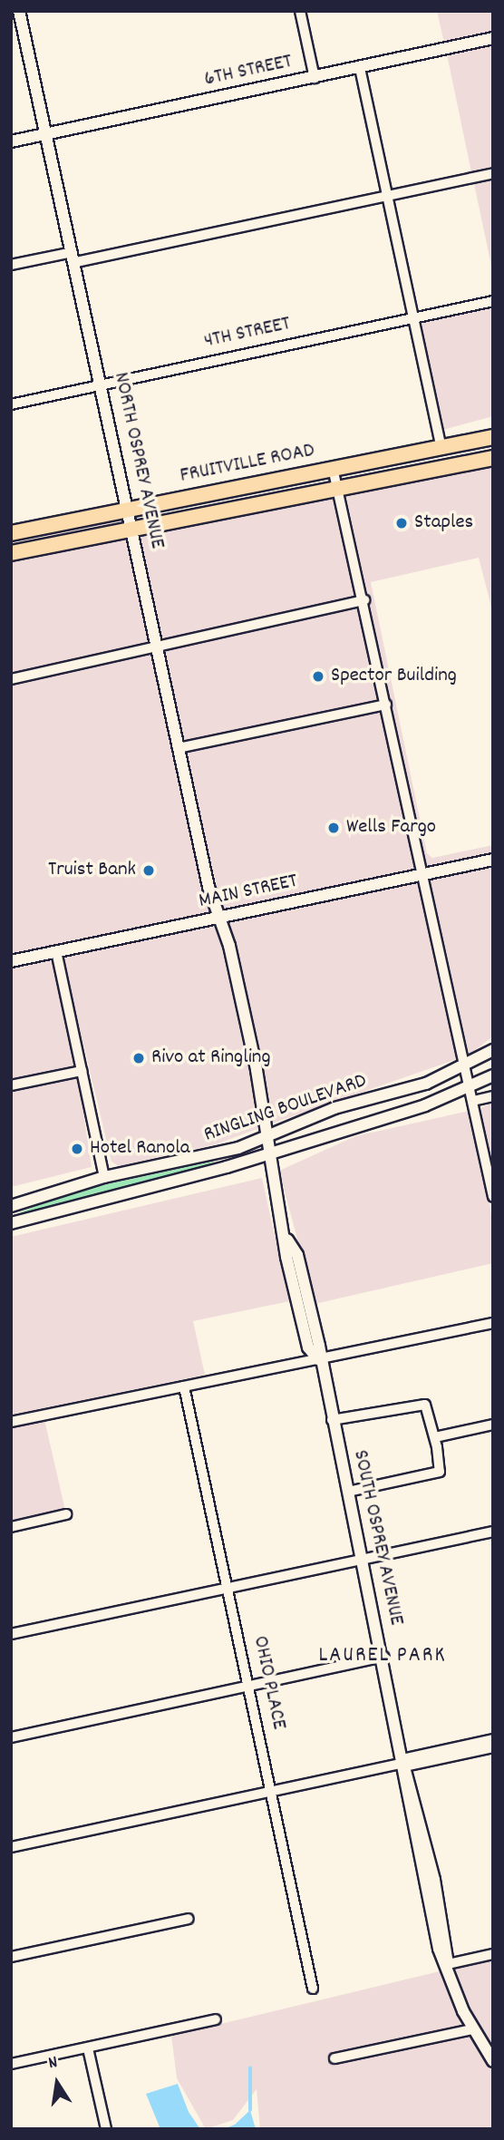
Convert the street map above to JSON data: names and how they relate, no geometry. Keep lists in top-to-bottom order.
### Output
{
  "streets": {
    "main road": ["FRUITVILLE ROAD"],
    "street": [
      "6TH STREET",
      "4TH STREET",
      "NORTH OSPREY AVENUE",
      "MAIN STREET",
      "RINGLING BOULEVARD",
      "SOUTH OSPREY AVENUE",
      "OHIO PLACE"
    ]
  },
  "crossings": [
    ["6TH STREET", "NORTH OSPREY AVENUE"],
    ["4TH STREET", "NORTH OSPREY AVENUE"],
    ["NORTH OSPREY AVENUE", "FRUITVILLE ROAD"],
    ["NORTH OSPREY AVENUE", "MAIN STREET"],
    ["NORTH OSPREY AVENUE", "SOUTH OSPREY AVENUE"],
    ["MAIN STREET", "SOUTH OSPREY AVENUE"],
    ["RINGLING BOULEVARD", "SOUTH OSPREY AVENUE"]
  ],
  "districts": ["LAUREL PARK"],
  "places": [
    "Staples",
    "Spector Building",
    "Wells Fargo",
    "Truist Bank",
    "Rivo at Ringling",
    "Hotel Ranola"
  ],
  "north": "top"
}
